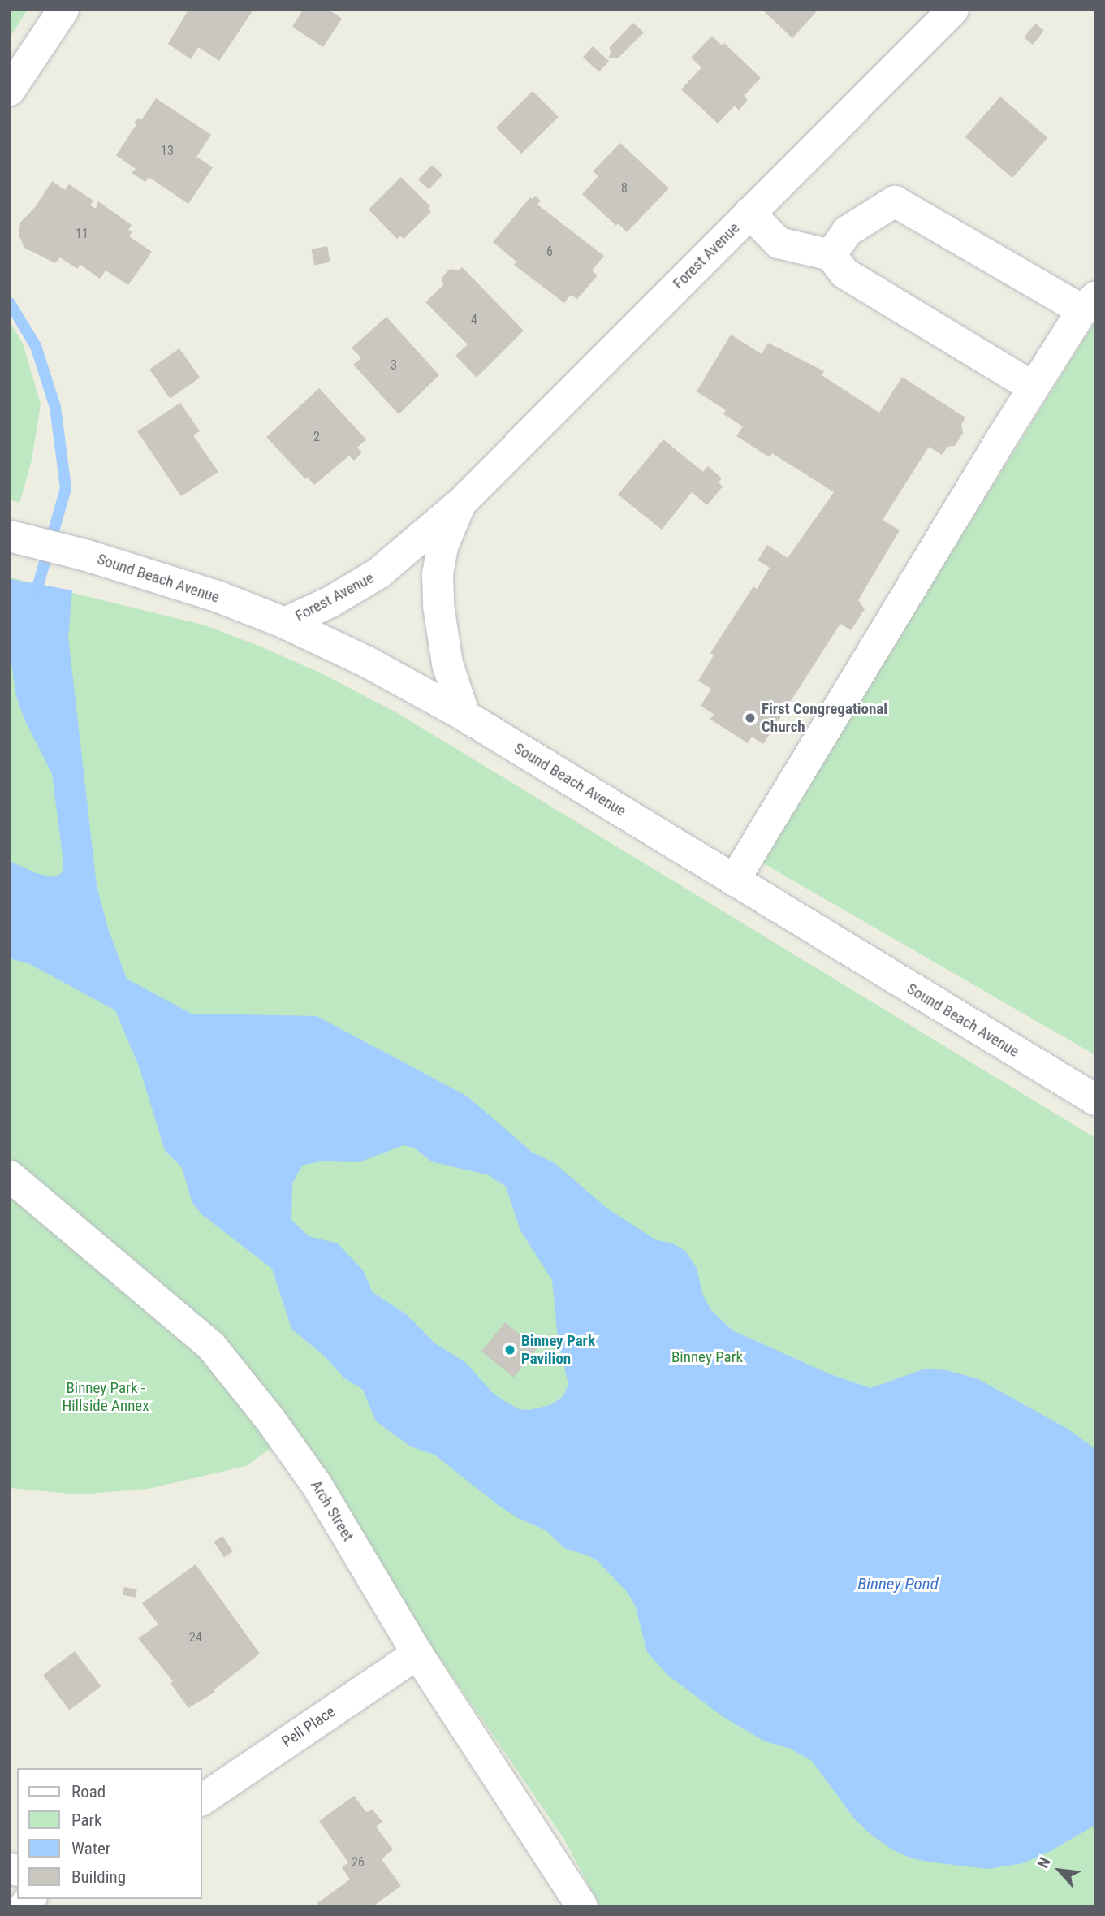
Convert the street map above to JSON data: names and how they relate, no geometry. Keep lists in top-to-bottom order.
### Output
{
  "streets": {
    "street": [
      "Forest Avenue",
      "Sound Beach Avenue",
      "Arch Street",
      "Pell Place"
    ]
  },
  "crossings": [
    ["Forest Avenue", "Sound Beach Avenue"],
    ["Arch Street", "Pell Place"]
  ],
  "water": ["Binney Pond"],
  "parks": ["Binney Park", "Binney Park - Hillside Annex"],
  "places": ["First Congregational Church", "Binney Park Pavilion"],
  "house_numbers": [
    "13",
    "8",
    "11",
    "6",
    "4",
    "3",
    "2",
    "24",
    "26"
  ],
  "legend": [
    "Road",
    "Park",
    "Water",
    "Building"
  ],
  "north": "top left"
}
